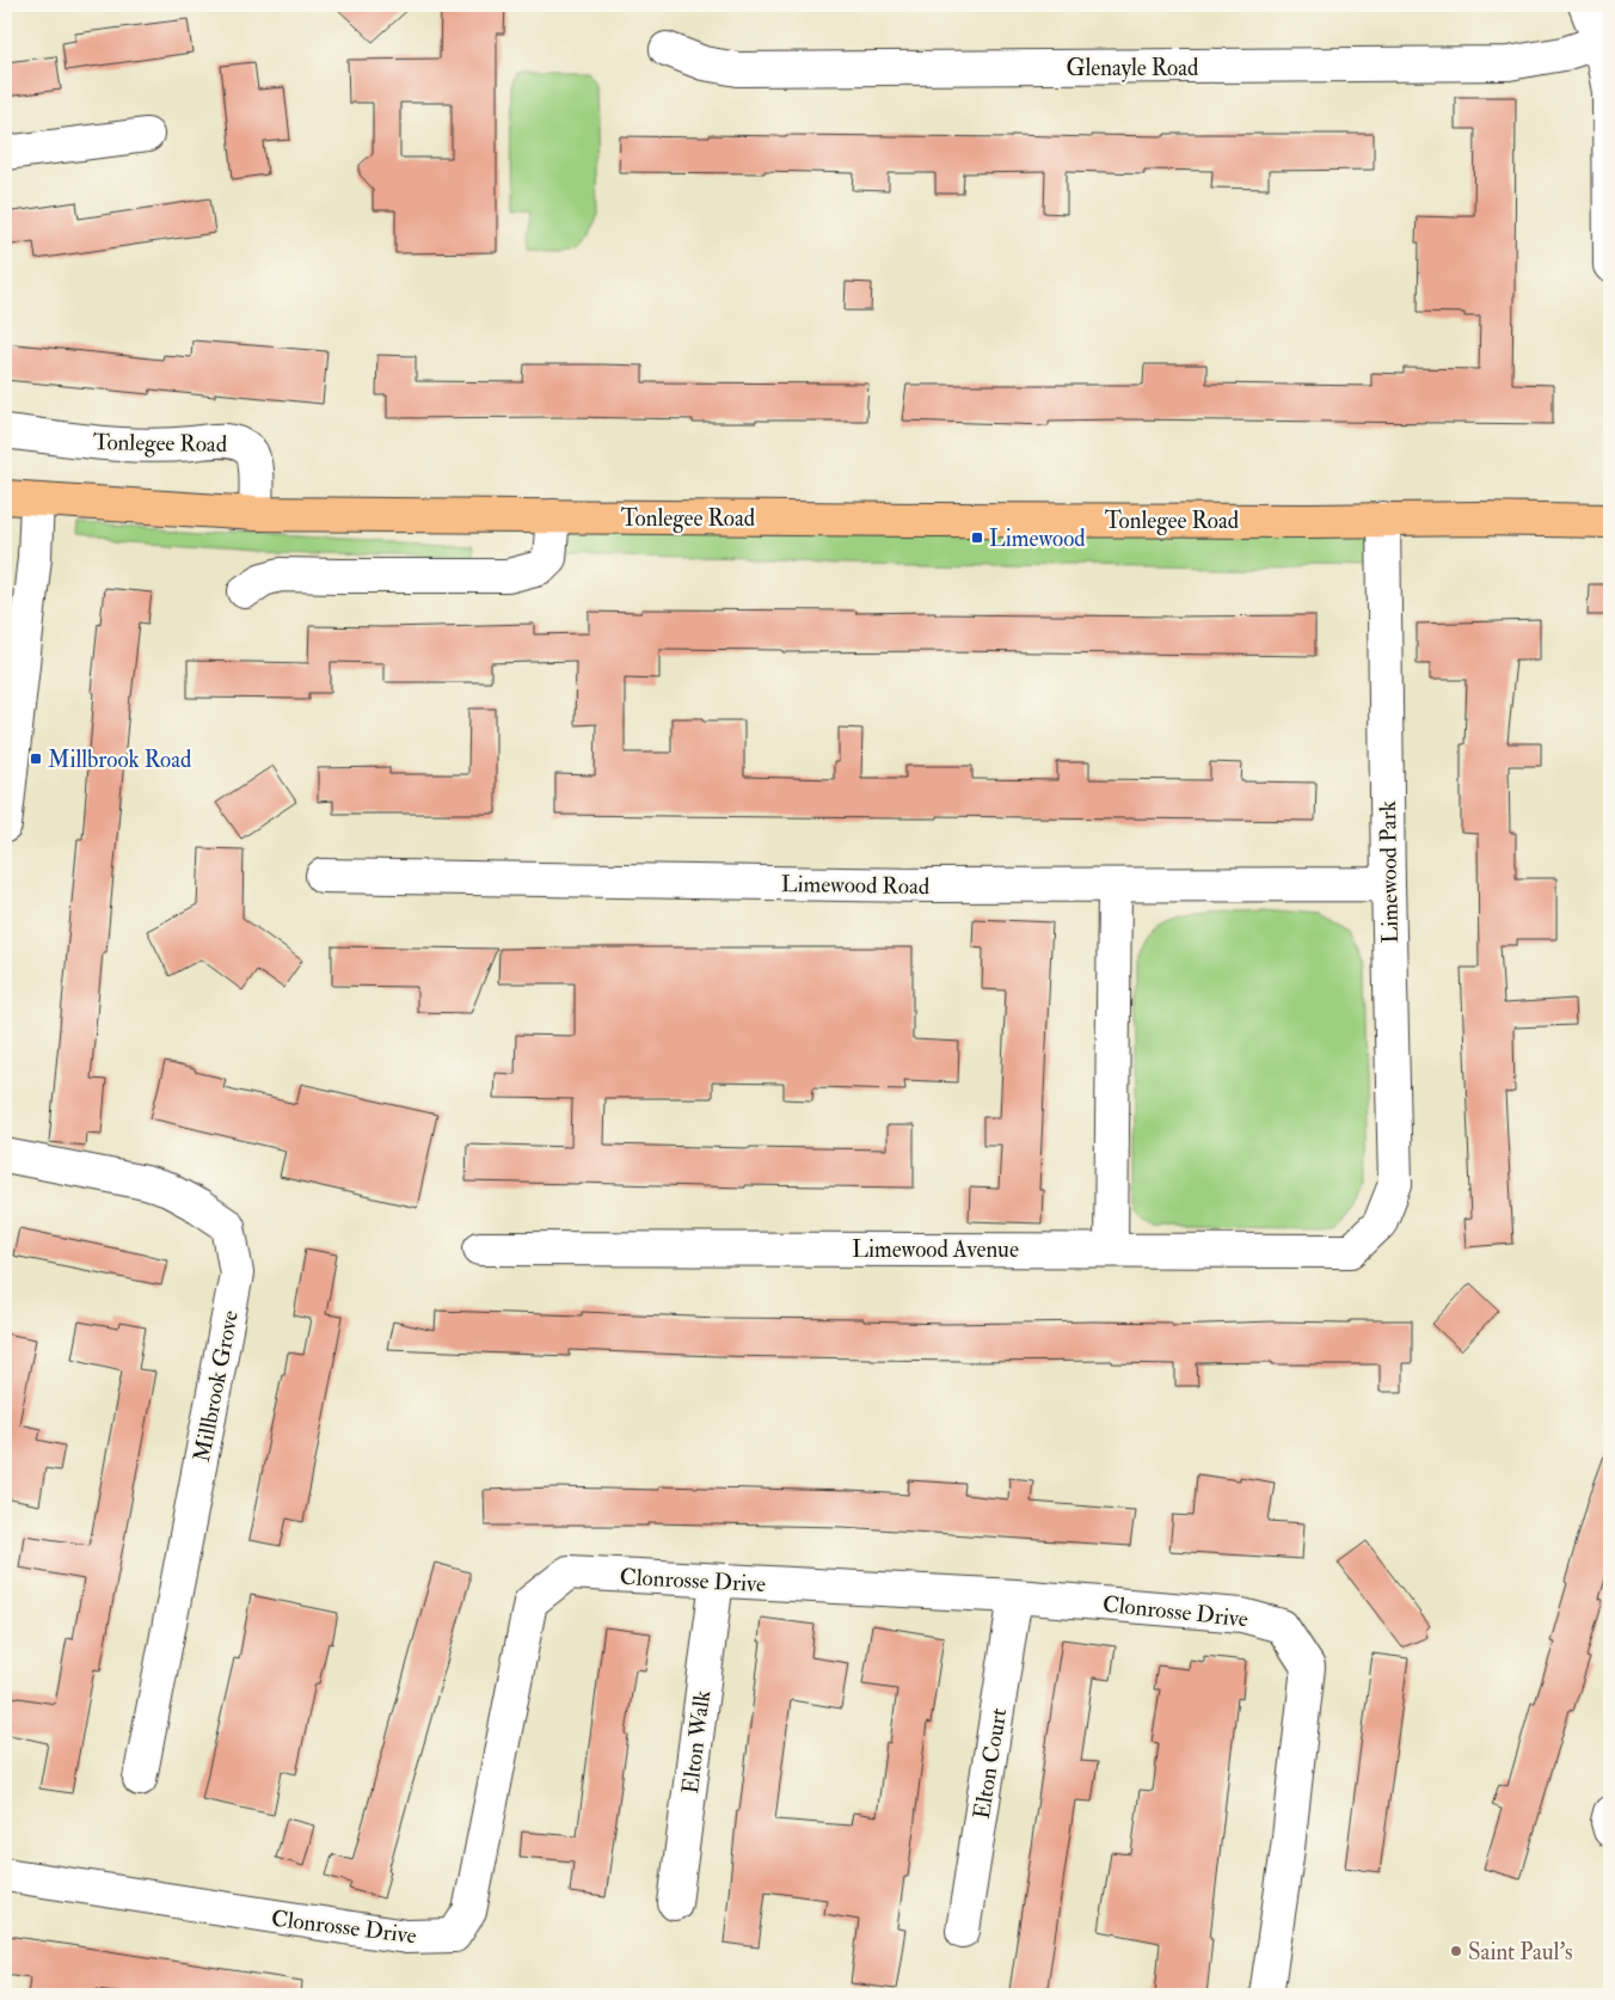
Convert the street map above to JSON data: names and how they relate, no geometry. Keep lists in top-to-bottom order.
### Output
{
  "streets": {
    "main road": ["Tonlegee Road"],
    "street": [
      "Glenayle Road",
      "Limewood Park",
      "Limewood Road",
      "Limewood Avenue",
      "Millbrook Grove",
      "Clonrosse Drive",
      "Elton Walk",
      "Elton Court"
    ]
  },
  "crossings": [
    ["Tonlegee Road", "Limewood Park"],
    ["Limewood Park", "Limewood Road"],
    ["Limewood Park", "Limewood Avenue"],
    ["Clonrosse Drive", "Elton Walk"],
    ["Clonrosse Drive", "Elton Court"]
  ],
  "places": {
    "transit": ["Limewood", "Millbrook Road"],
    "other": ["Saint Paul's"]
  }
}
